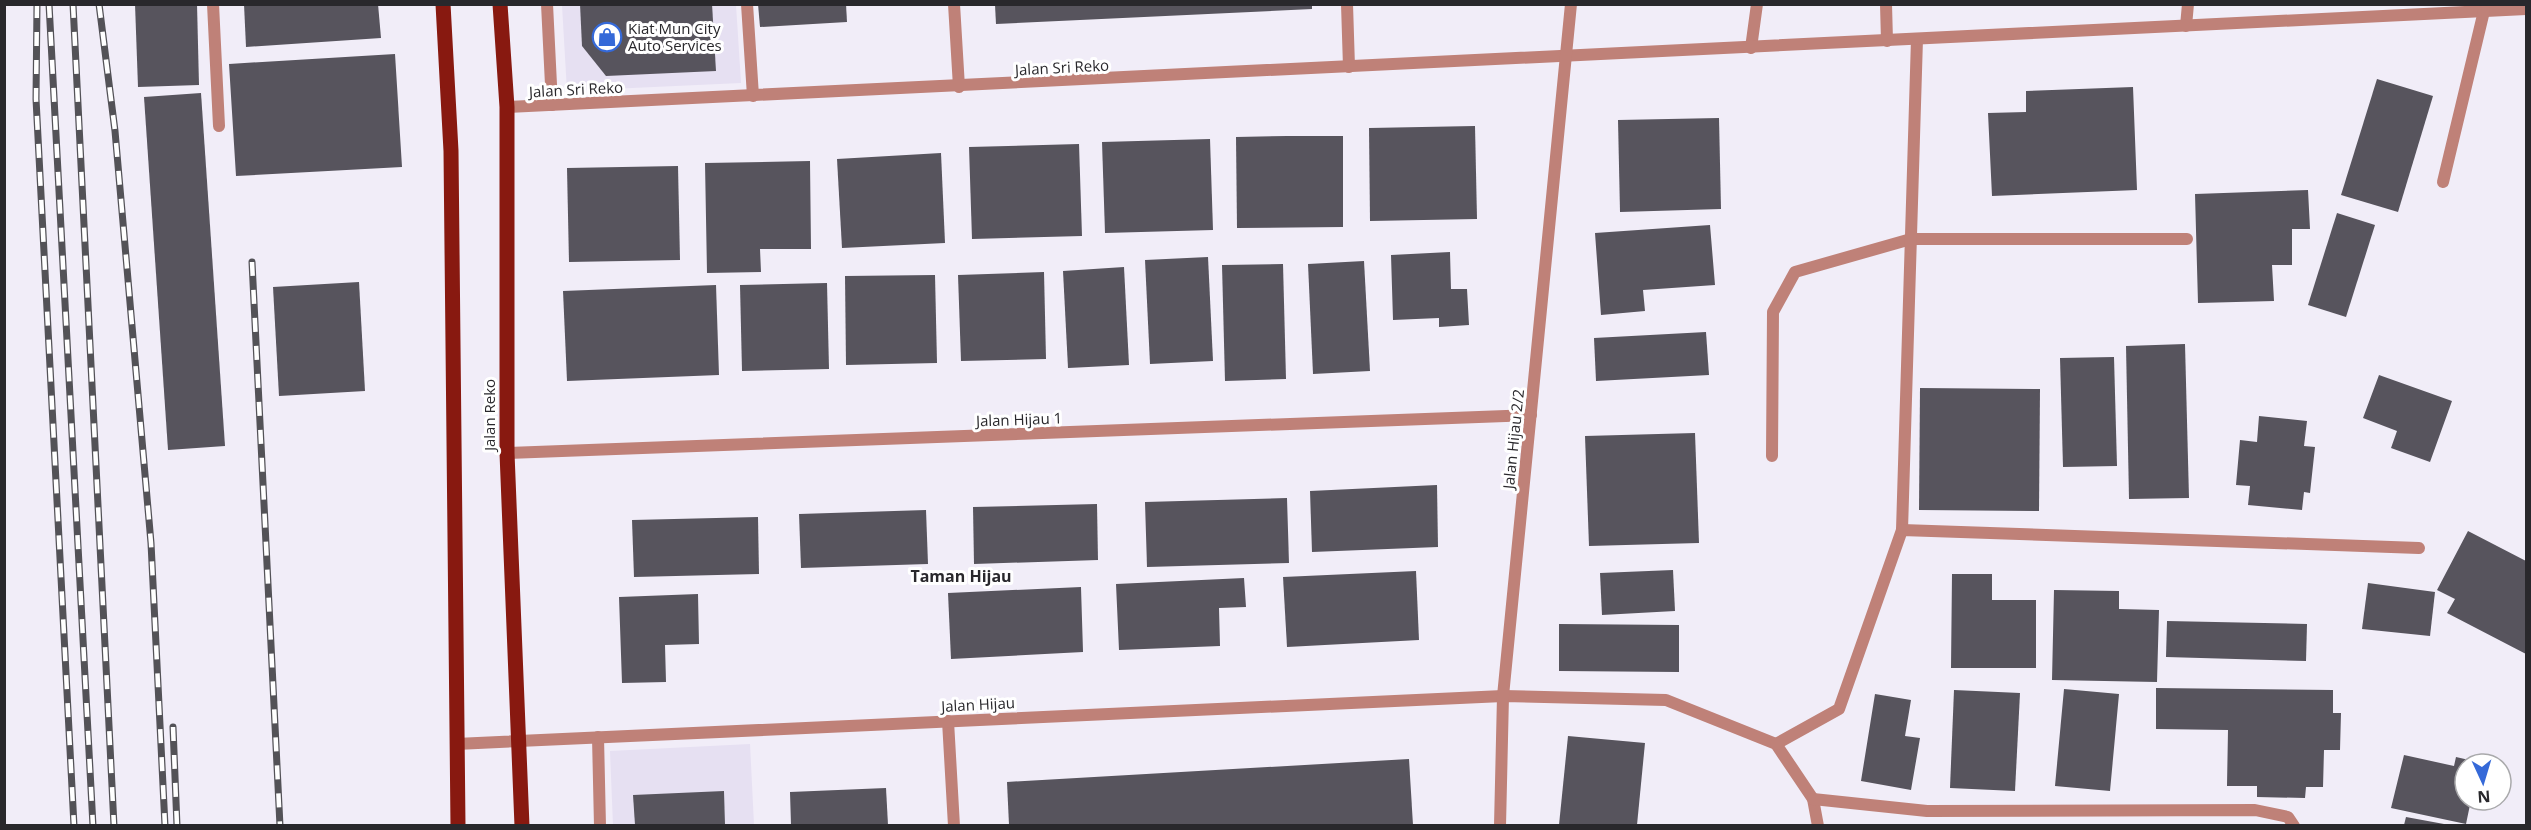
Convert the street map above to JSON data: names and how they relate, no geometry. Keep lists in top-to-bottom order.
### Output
{
  "streets": {
    "main road": ["Jalan Reko"],
    "street": [
      "Jalan Sri Reko",
      "Jalan Hijau 1",
      "Jalan Hijau 2/2",
      "Jalan Hijau"
    ]
  },
  "crossings": [
    ["Jalan Sri Reko", "Jalan Reko"],
    ["Jalan Sri Reko", "Jalan Hijau 2/2"],
    ["Jalan Reko", "Jalan Hijau 1"],
    ["Jalan Reko", "Jalan Hijau"],
    ["Jalan Hijau 1", "Jalan Hijau 2/2"],
    ["Jalan Hijau 2/2", "Jalan Hijau"]
  ],
  "districts": ["Taman Hijau"],
  "places": {
    "shop": ["Kiat Mun City Auto Services"]
  },
  "north": "bottom"
}
